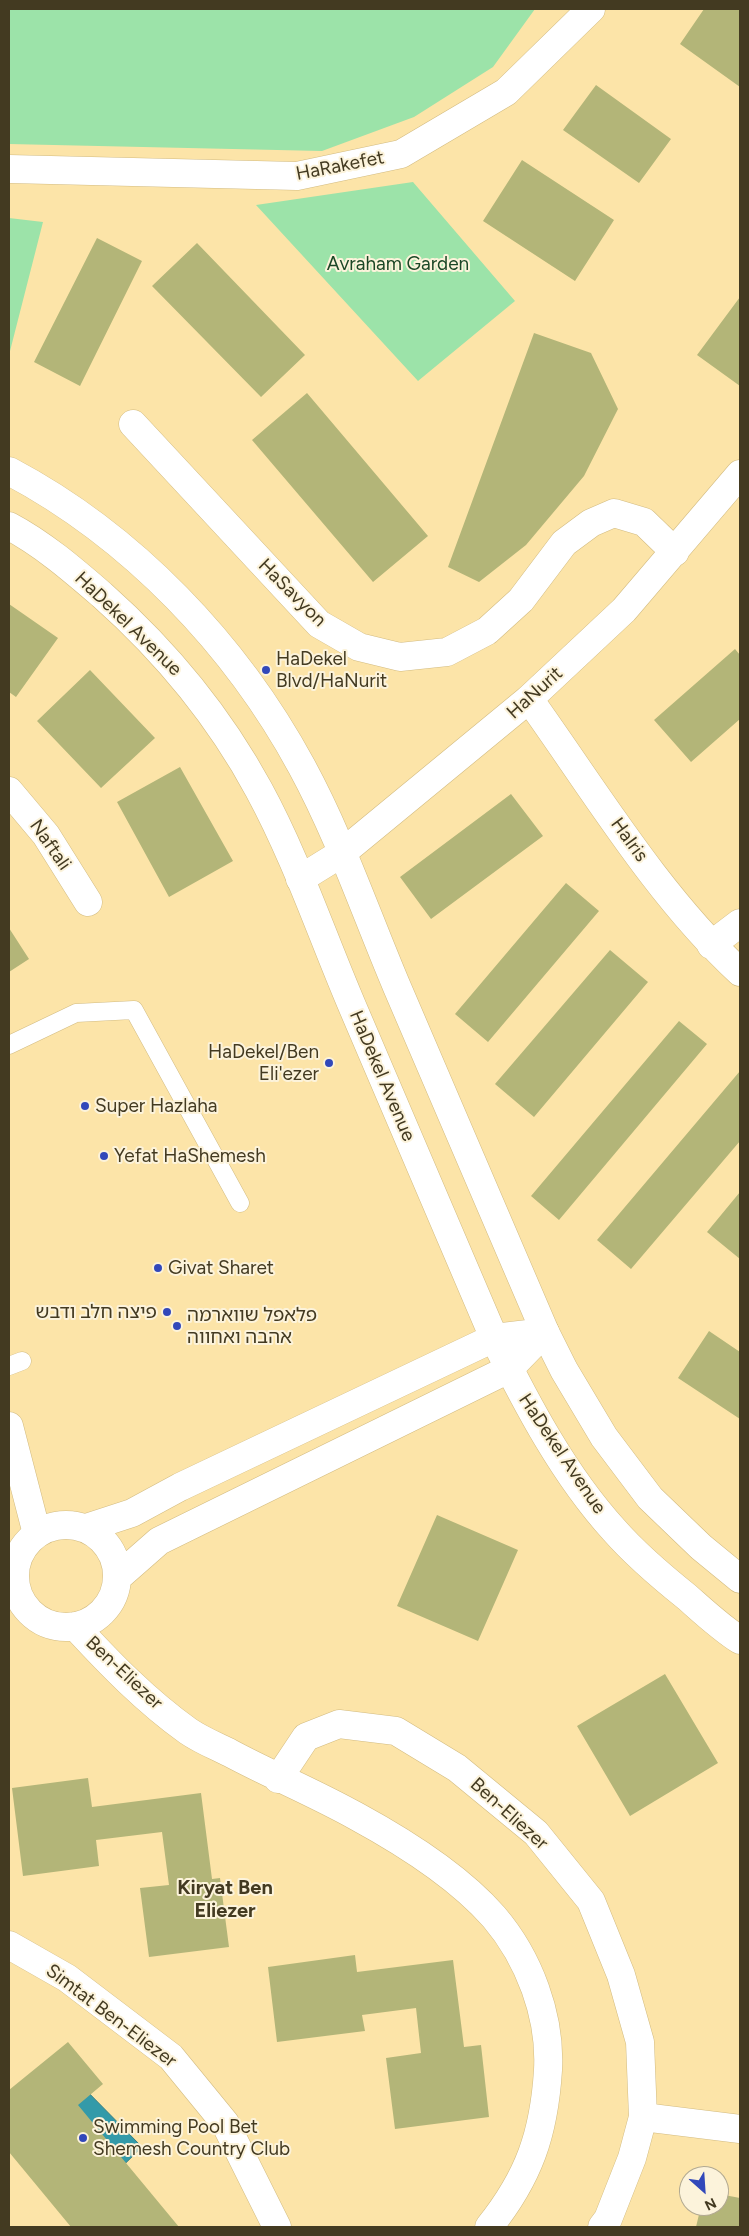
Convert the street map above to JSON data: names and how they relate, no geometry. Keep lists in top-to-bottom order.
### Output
{
  "streets": {
    "street": [
      "HaRakefet",
      "HaSavyon",
      "HaDekel Avenue",
      "HaNurit",
      "HaIris",
      "Naftali",
      "Ben-Eliezer",
      "Simtat Ben-Eliezer"
    ]
  },
  "crossings": [
    ["HaSavyon", "HaNurit"],
    ["HaDekel Avenue", "HaNurit"],
    ["HaNurit", "HaIris"]
  ],
  "districts": ["Kiryat Ben Eliezer"],
  "parks": ["Avraham Garden"],
  "places": [
    "HaDekel Blvd/HaNurit",
    "HaDekel/Ben Eli'ezer",
    "Super Hazlaha",
    "Yefat HaShemesh",
    "Givat Sharet",
    "פיצה חלב ודבש",
    "פלאפל שווארמה אהבה ואחווה",
    "Swimming Pool Bet Shemesh Country Club"
  ],
  "north": "bottom right"
}
